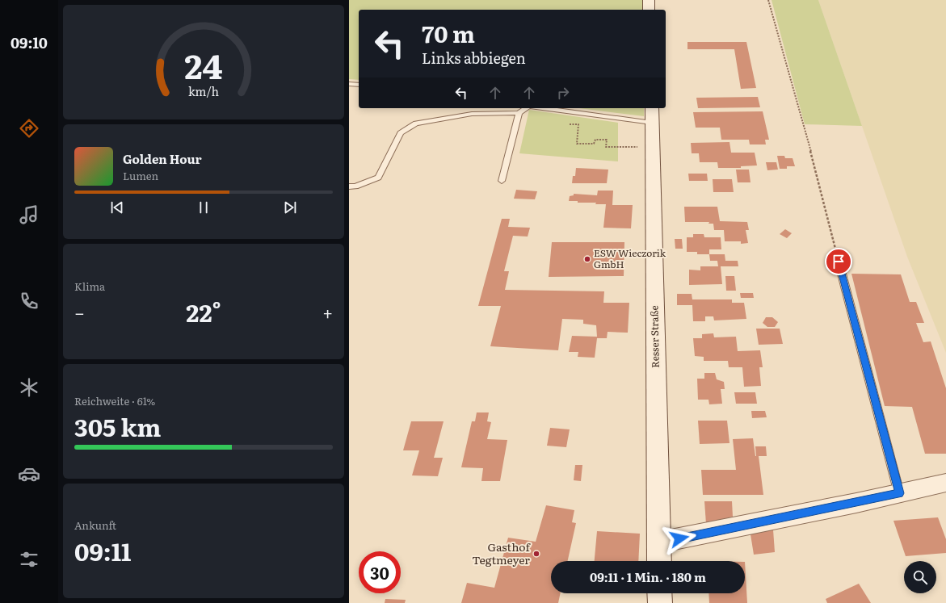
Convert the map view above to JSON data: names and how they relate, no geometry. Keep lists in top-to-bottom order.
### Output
{
  "streets": {
    "main road": ["Resser Straße"]
  },
  "places": ["ESW Wieczorik GmbH", "Gasthof Tegtmeyer"],
  "page": {
    "tabs": "09:10",
    "turn": ["70 m", "Links abbiegen"],
    "song": ["Golden Hour", "Lumen"],
    "tile": [
      "Klima",
      ["Reichweite · 61%", "305 km"],
      ["Ankunft", "09:11"]
    ],
    "heat": ["−", "22°", "+"],
    "limit": "30",
    "trip": "09:11 · 1 Min. · 180 m",
    "gauge": ["24", "km/h"]
  }
}
